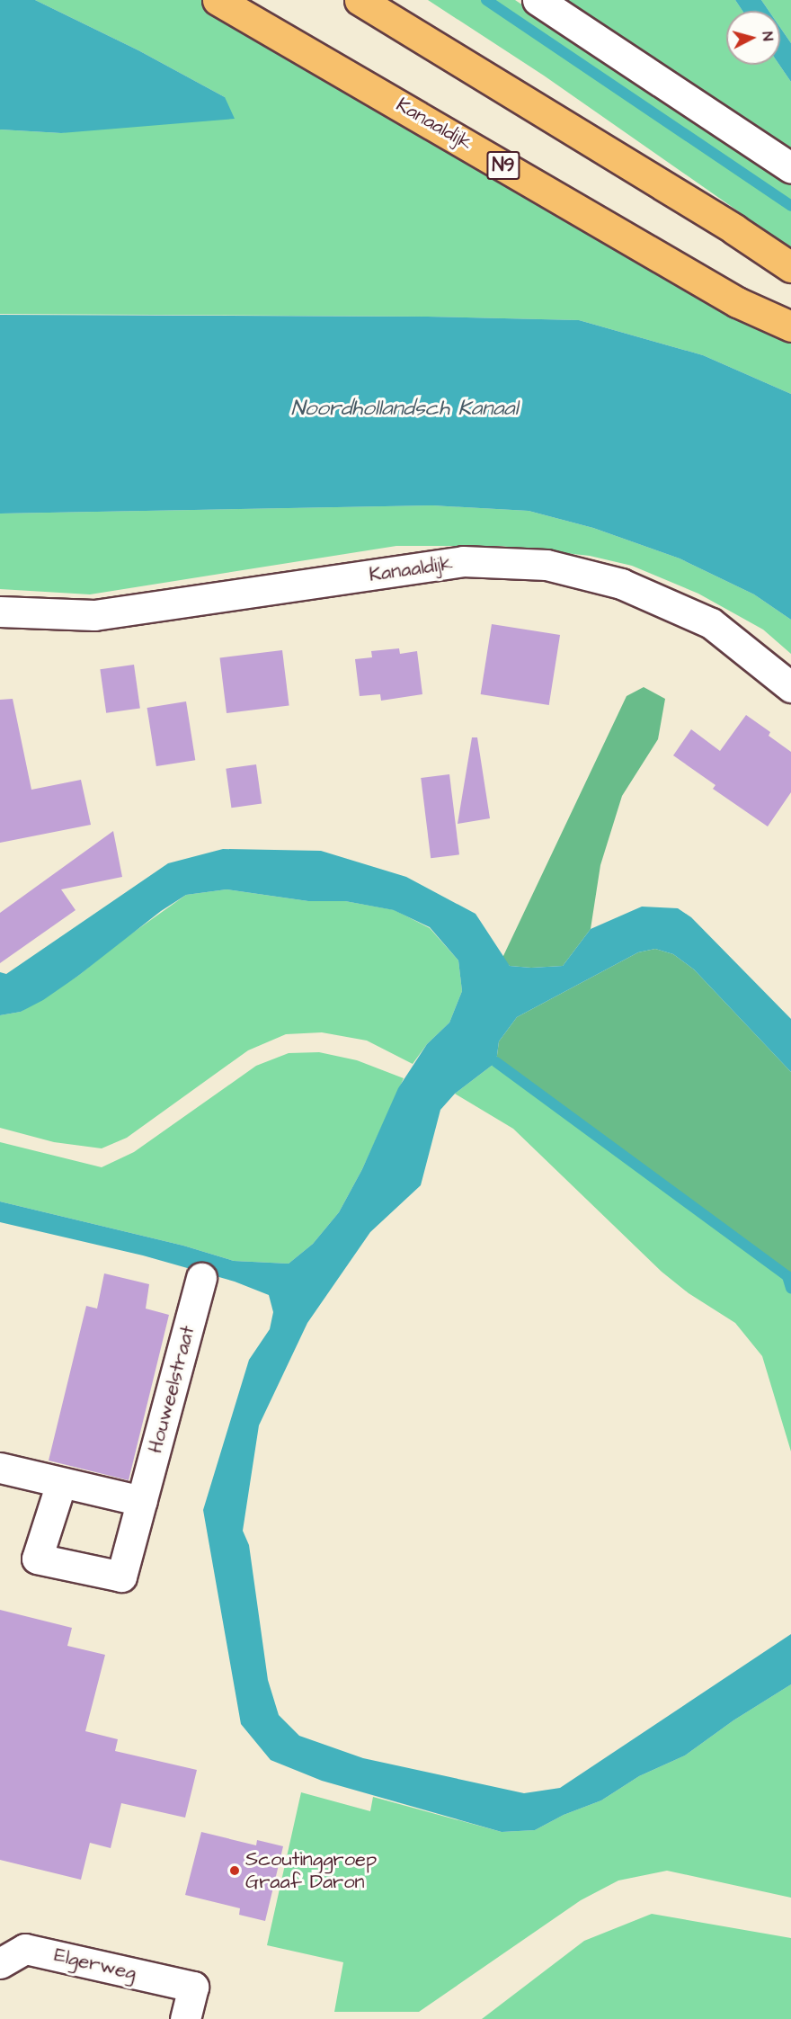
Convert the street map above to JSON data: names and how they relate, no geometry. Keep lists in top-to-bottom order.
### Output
{
  "streets": {
    "main road": ["Kanaaldijk", "N9"],
    "street": ["Houweelstraat", "Elgerweg"]
  },
  "water": ["Noordhollandsch Kanaal"],
  "places": ["Scoutinggroep Graaf Daron"],
  "north": "right"
}
